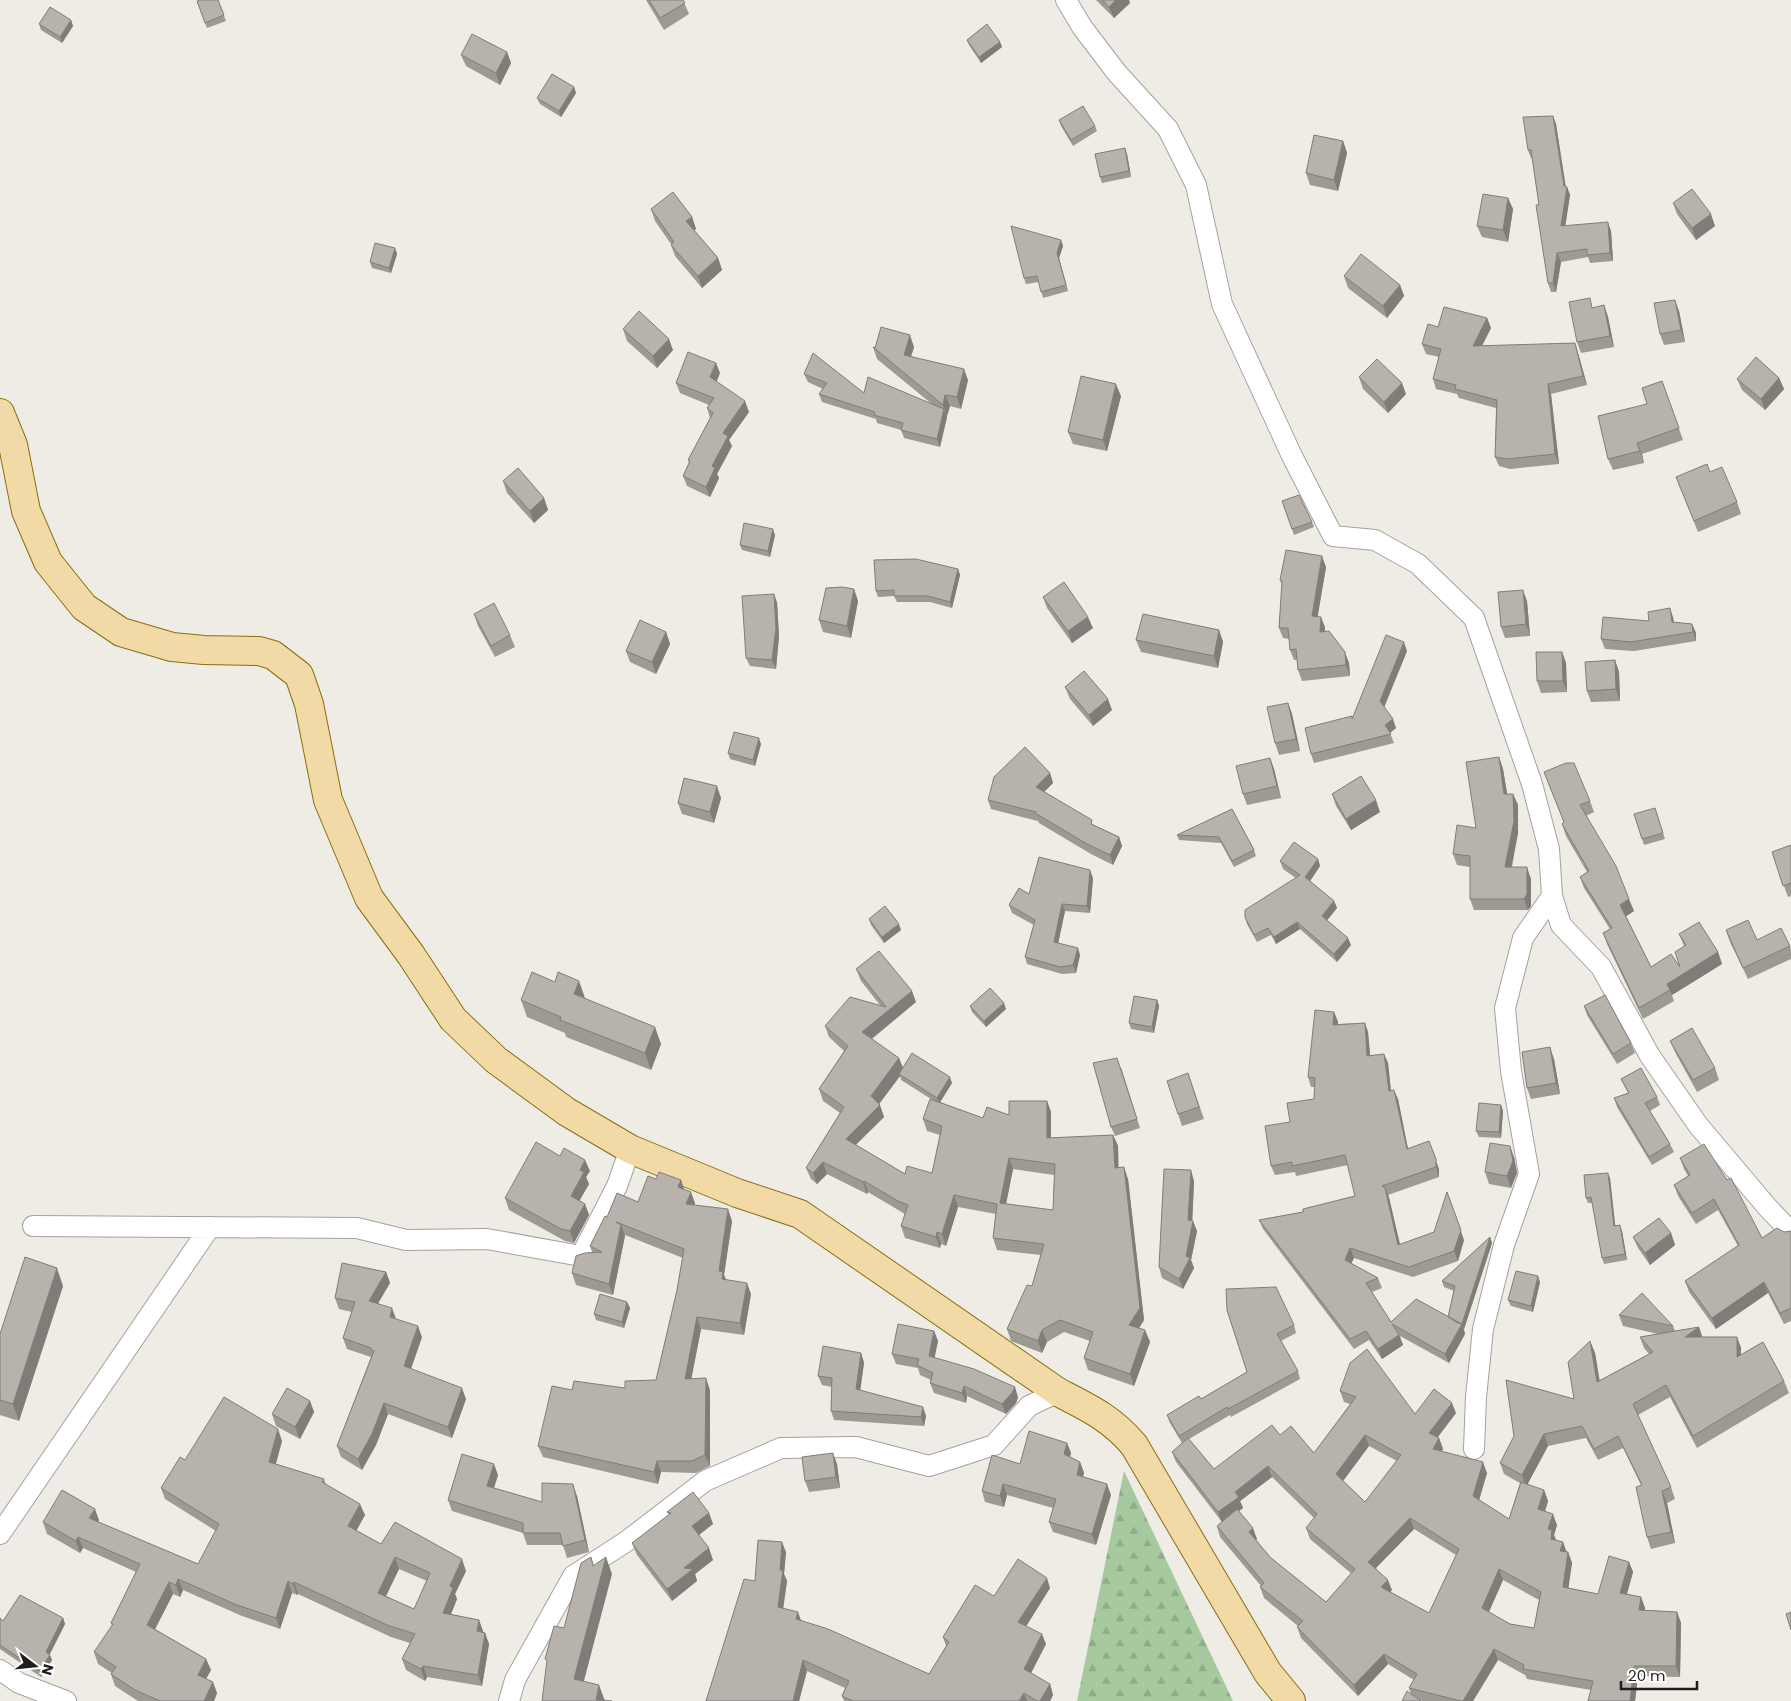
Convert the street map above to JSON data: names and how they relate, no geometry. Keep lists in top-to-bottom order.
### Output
{
  "scale_bar": "20 m",
  "north": "right"
}
